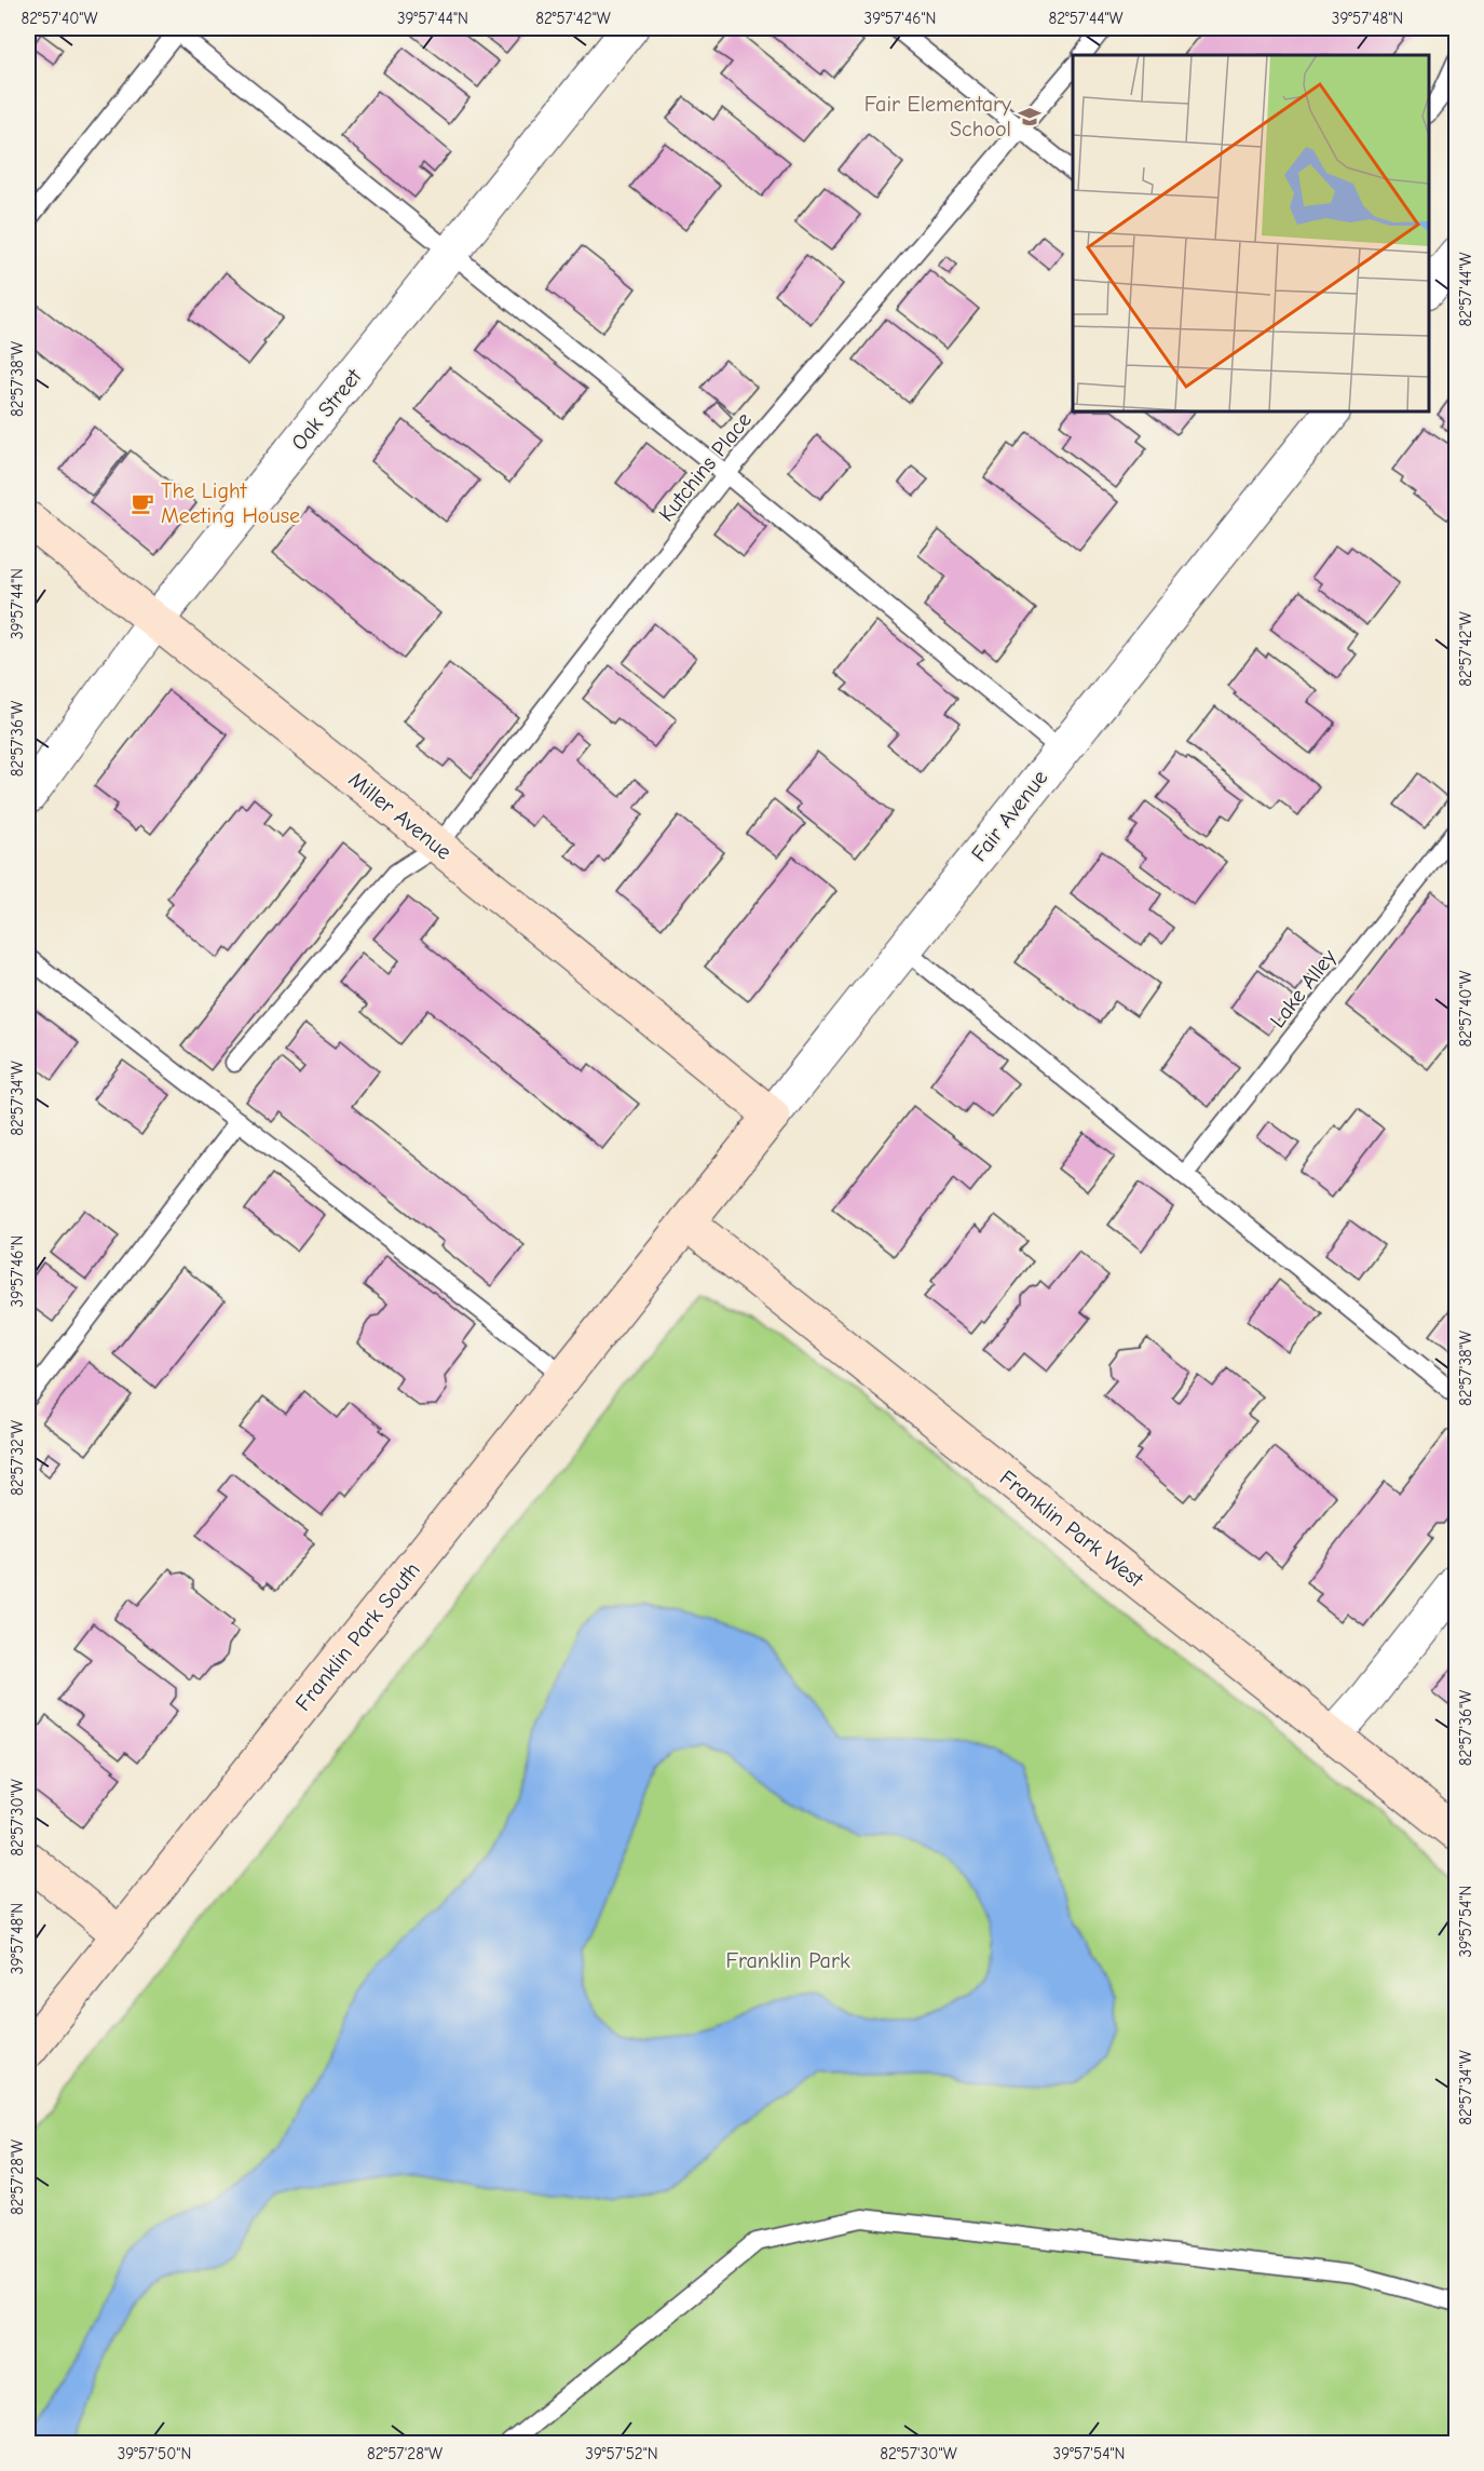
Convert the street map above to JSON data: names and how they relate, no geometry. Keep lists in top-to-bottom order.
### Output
{
  "streets": {
    "street": [
      "Oak Street",
      "Miller Avenue",
      "Fair Avenue",
      "Franklin Park West",
      "Franklin Park South"
    ],
    "lane": ["Kutchins Place", "Lake Alley"]
  },
  "crossings": [
    ["Oak Street", "Miller Avenue"],
    ["Kutchins Place", "Miller Avenue"],
    ["Miller Avenue", "Fair Avenue"],
    ["Fair Avenue", "Franklin Park West"],
    ["Fair Avenue", "Franklin Park South"],
    ["Franklin Park West", "Franklin Park South"]
  ],
  "parks": ["Franklin Park"],
  "places": {
    "school or university": ["Fair Elementary School"],
    "cafe": ["The Light Meeting House"]
  },
  "coordinates": [
    "82°57'40\"W",
    "39°57'44\"N",
    "82°57'42\"W",
    "39°57'46\"N",
    "82°57'44\"W",
    "39°57'48\"N",
    "82°57'38\"W",
    "82°57'36\"W",
    "82°57'34\"W",
    "82°57'32\"W",
    "82°57'30\"W",
    "39°57'54\"N",
    "82°57'28\"W",
    "39°57'50\"N",
    "39°57'52\"N"
  ]
}
